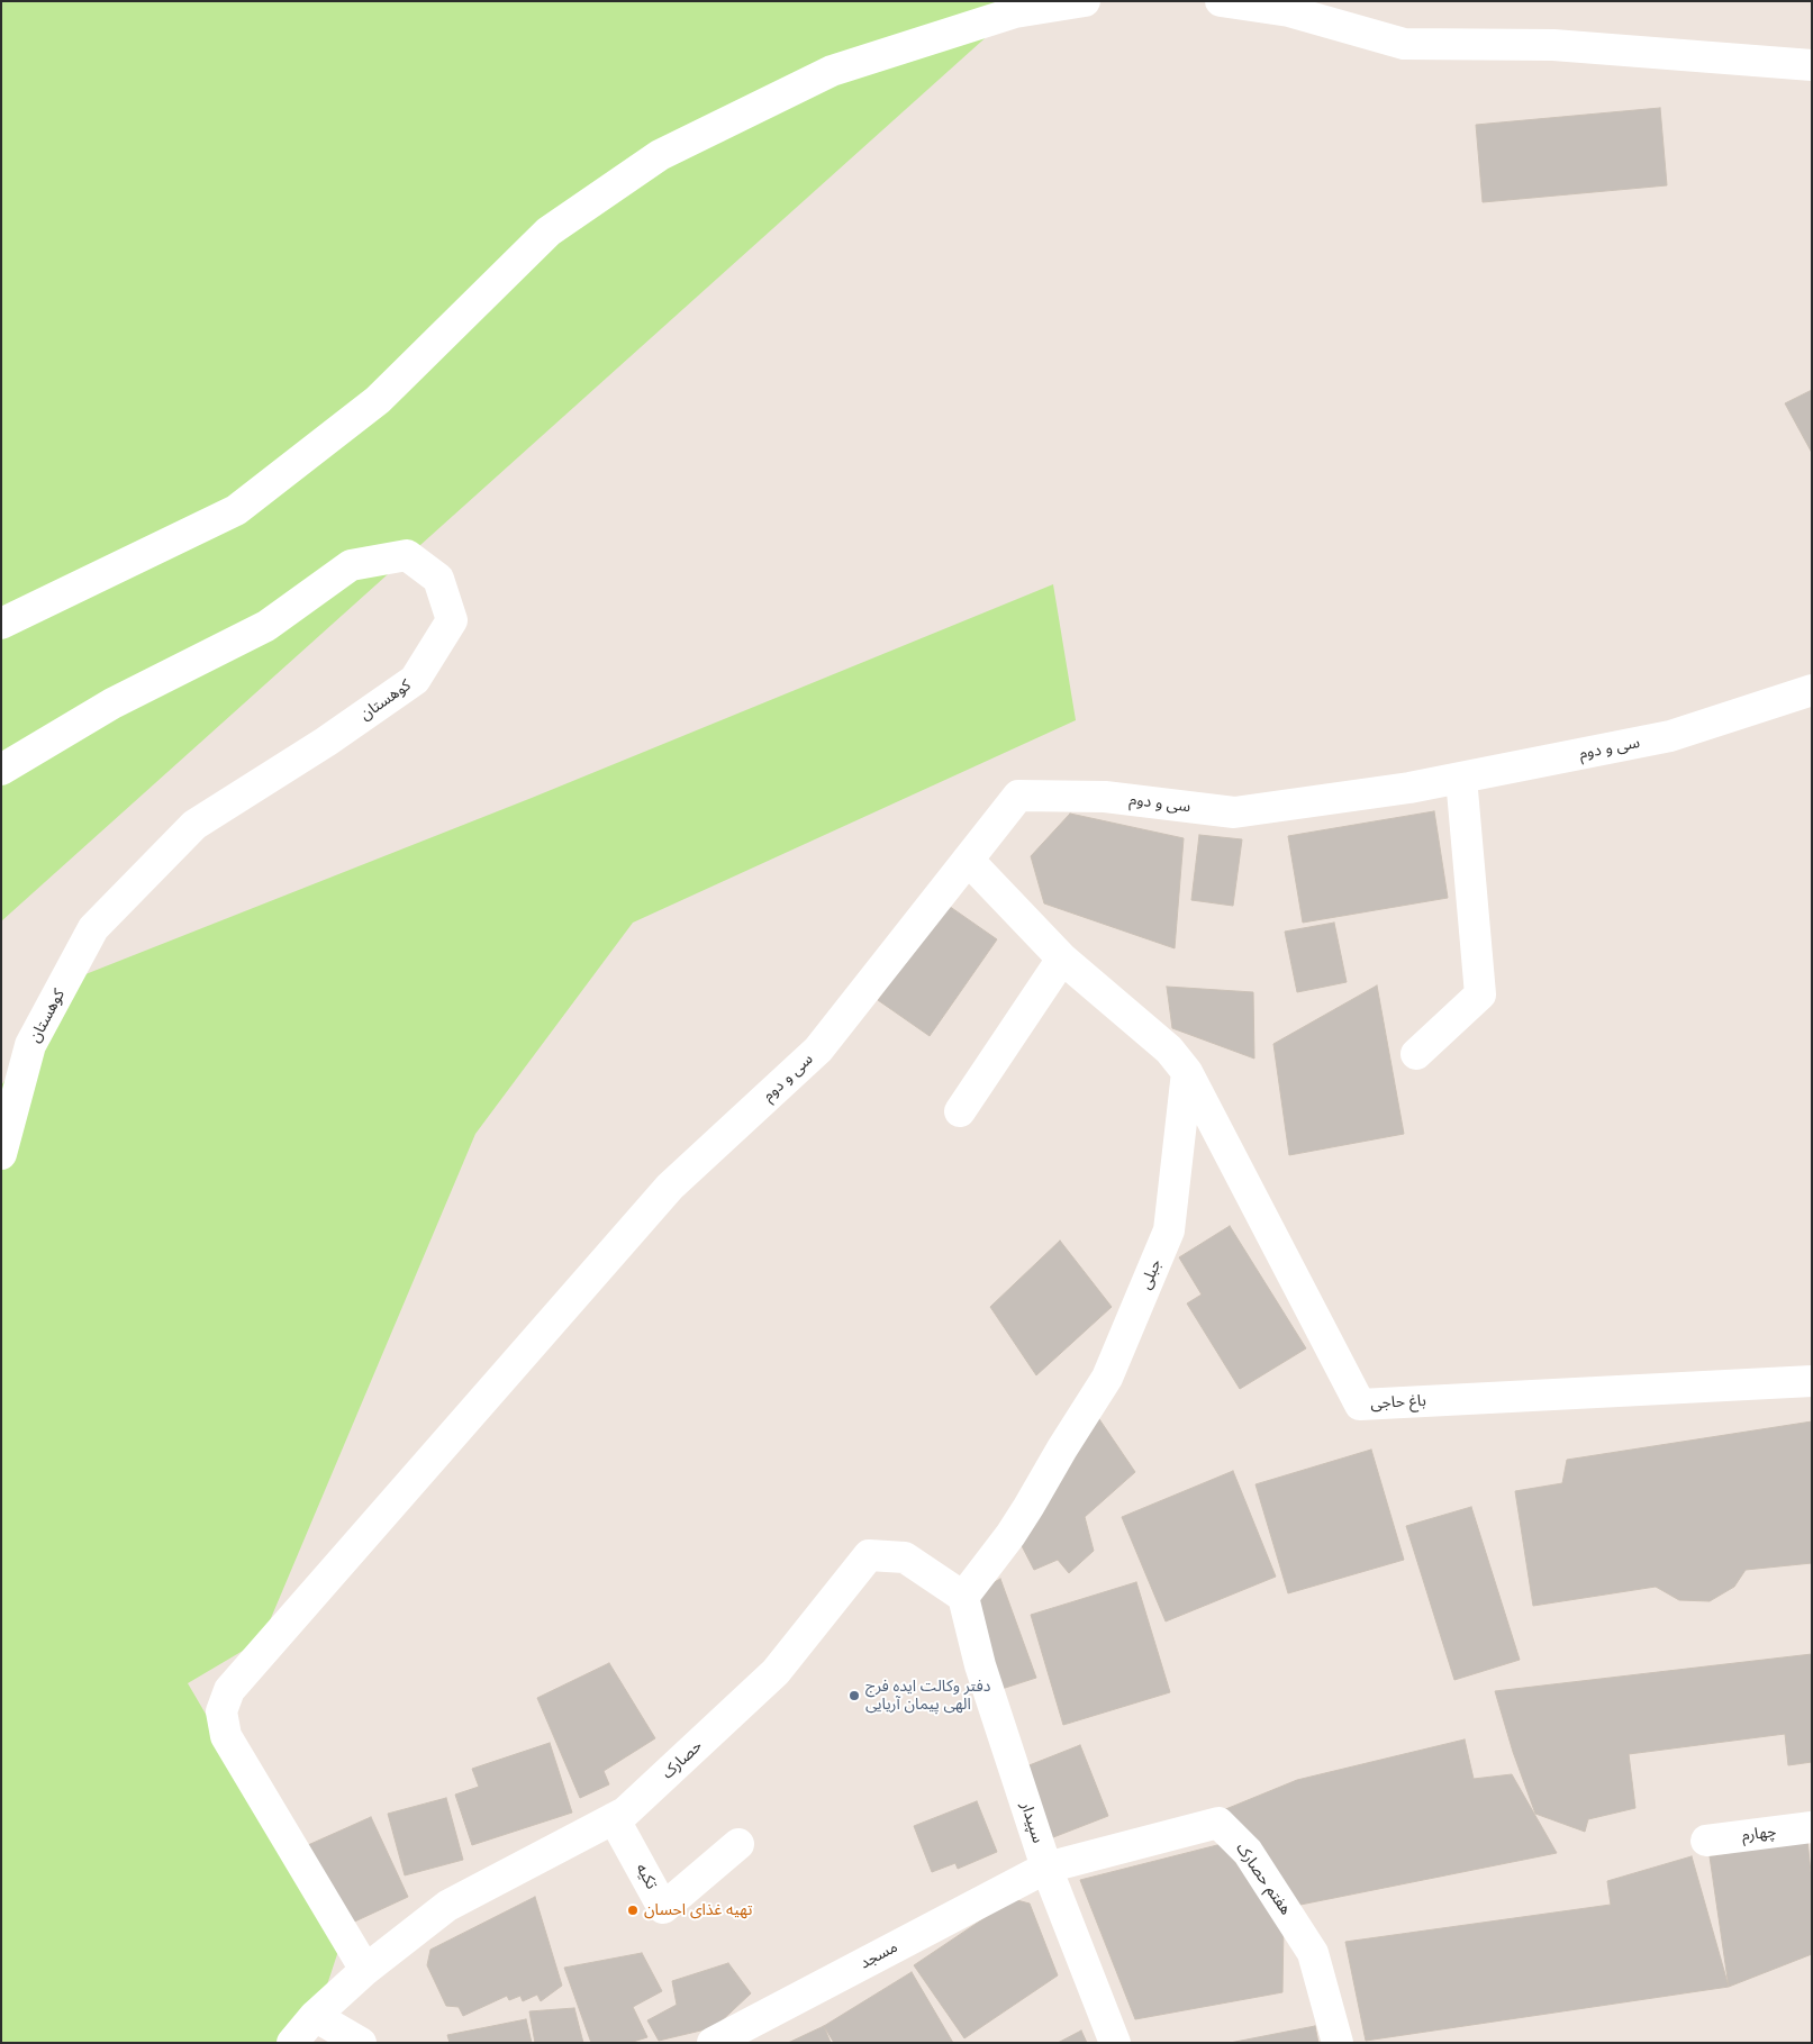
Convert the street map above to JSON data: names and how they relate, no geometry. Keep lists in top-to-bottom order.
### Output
{
  "streets": {
    "street": [
      "کوهستان",
      "سی و دوم",
      "جبلی",
      "باغ حاجی",
      "حصارک",
      "سپیدار",
      "چهارم",
      "تکیه",
      "هفتم حصارک",
      "مسجد"
    ]
  },
  "crossings": [
    ["سی و دوم", "حصارک"],
    ["جبلی", "باغ حاجی"],
    ["جبلی", "حصارک"],
    ["جبلی", "سپیدار"],
    ["حصارک", "سپیدار"],
    ["حصارک", "تکیه"],
    ["سپیدار", "هفتم حصارک"],
    ["سپیدار", "مسجد"],
    ["هفتم حصارک", "مسجد"]
  ],
  "places": ["دفتر وکالت ایده فرج الهی پیمان آریایی", "تهیه غذای احسان"]
}
